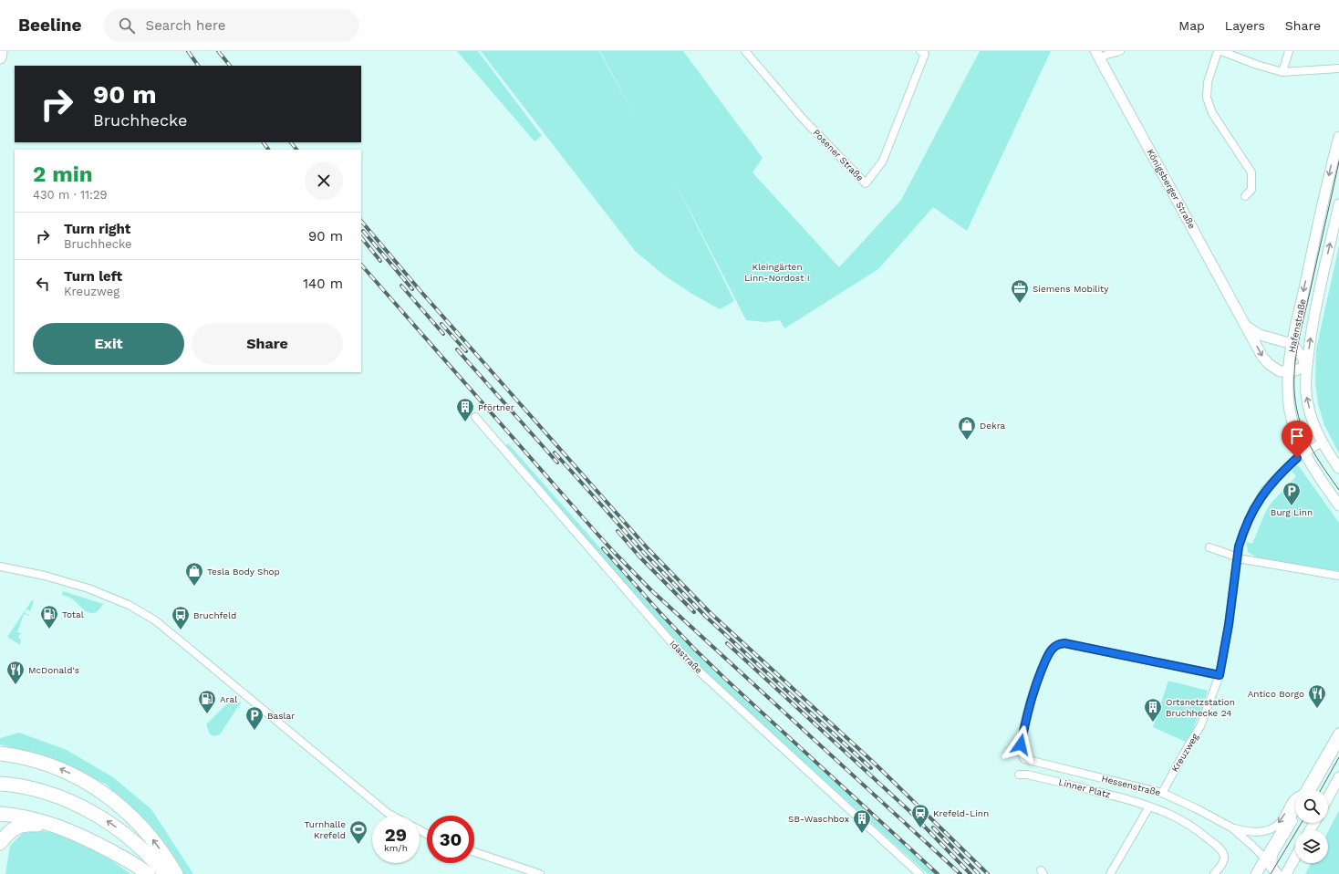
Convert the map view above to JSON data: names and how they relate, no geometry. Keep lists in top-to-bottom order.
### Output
{
  "streets": {
    "main road": ["Königsberger Straße", "Hafenstraße"],
    "street": [
      "Posener Straße",
      "Idastraße",
      "Kreuzweg",
      "Hessenstraße",
      "Linner Platz"
    ]
  },
  "crossings": [
    ["Königsberger Straße", "Hafenstraße"],
    ["Hafenstraße", "Kreuzweg"],
    ["Kreuzweg", "Hessenstraße"]
  ],
  "parks": ["Kleingärten Linn-Nordost I"],
  "places": {
    "office": ["Siemens Mobility"],
    "building": ["Pförtner", "Ortsnetzstation Bruchhecke 24", "SB-Waschbox"],
    "shop": ["Dekra", "Tesla Body Shop"],
    "parking": ["Burg Linn", "Baslar"],
    "fuel station": ["Total", "Aral"],
    "bus stop": ["Bruchfeld"],
    "restaurant": ["McDonald's", "Antico Borgo"],
    "station": ["Krefeld-Linn"],
    "sports": ["Turnhalle Krefeld"]
  },
  "page": {
    "header": "Beeline",
    "search": "Search here",
    "nav": ["Map", "Layers", "Share"],
    "turn": ["90 m", "Bruchhecke"],
    "heading": ["2 min", "430 m · 11:29"],
    "list": [
      {
        "name": "Turn right",
        "note": "Bruchhecke",
        "value": "90 m"
      },
      {
        "name": "Turn left",
        "note": "Kreuzweg",
        "value": "140 m"
      }
    ],
    "buttons": ["Exit", "Share"],
    "speed": "29 km/h",
    "limit": "30"
  }
}
